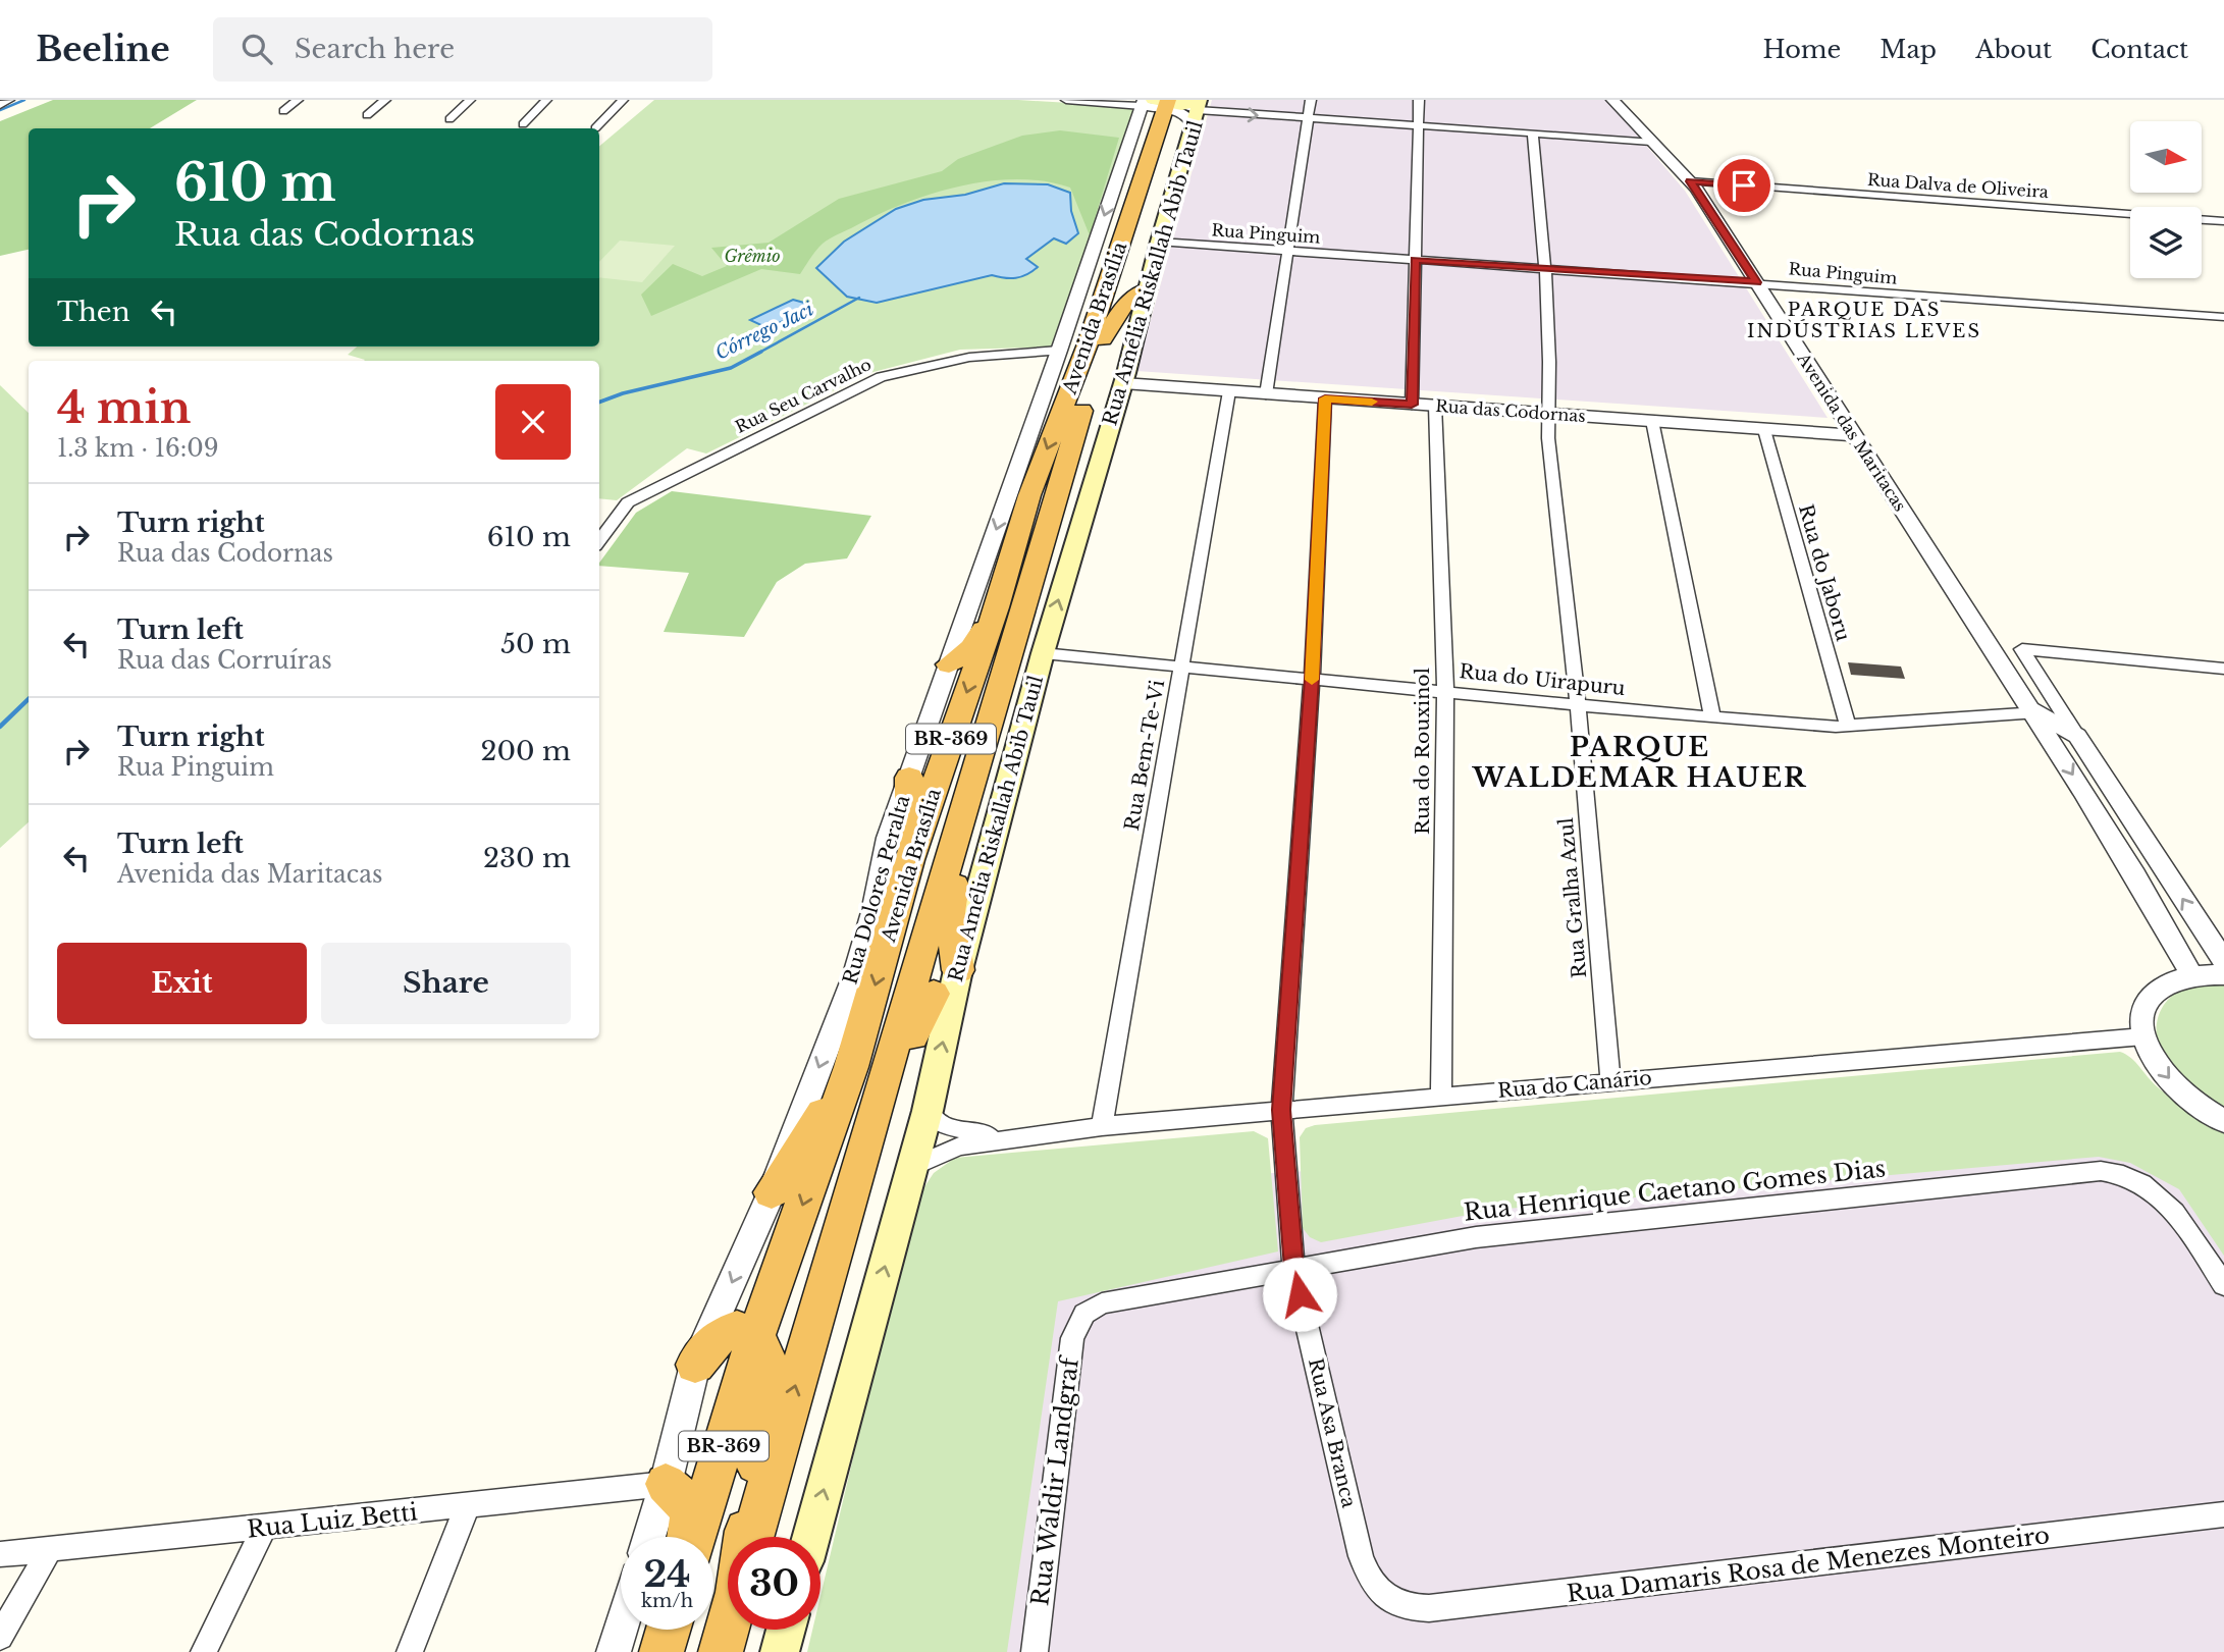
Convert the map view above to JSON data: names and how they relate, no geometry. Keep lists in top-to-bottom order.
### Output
{
  "streets": {
    "highway": ["Avenida Brasília", "BR-369"],
    "main road": ["Rua Amélia Riskallah Abib Tauil"],
    "street": [
      "Rua Dalva de Oliveira",
      "Rua Pinguim",
      "Rua Seu Carvalho",
      "Rua das Codornas",
      "Avenida das Maritacas",
      "Rua do Jaboru",
      "Rua do Uirapuru",
      "Rua do Rouxinol",
      "Rua Bem-Te-Vi",
      "Rua Dolores Peralta",
      "Rua Gralha Azul",
      "Rua do Canário",
      "Rua Henrique Caetano Gomes Dias",
      "Rua Asa Branca",
      "Rua Waldir Landgraf",
      "Rua Luiz Betti",
      "Rua Damaris Rosa de Menezes Monteiro"
    ]
  },
  "crossings": [
    ["Rua Dalva de Oliveira", "Avenida das Maritacas"],
    ["Rua Pinguim", "Rua Amélia Riskallah Abib Tauil"],
    ["Rua Pinguim", "Avenida das Maritacas"],
    ["Rua Pinguim", "Rua Gralha Azul"],
    ["Rua Amélia Riskallah Abib Tauil", "Avenida Brasília"],
    ["Rua Amélia Riskallah Abib Tauil", "Rua das Codornas"],
    ["Rua Amélia Riskallah Abib Tauil", "Rua do Uirapuru"],
    ["Rua Amélia Riskallah Abib Tauil", "Rua Dolores Peralta"],
    ["Avenida Brasília", "Rua Dolores Peralta"],
    ["Rua Seu Carvalho", "Rua Dolores Peralta"],
    ["Rua das Codornas", "Avenida das Maritacas"],
    ["Rua das Codornas", "Rua do Jaboru"],
    ["Rua das Codornas", "Rua do Rouxinol"],
    ["Rua das Codornas", "Rua Bem-Te-Vi"],
    ["Rua das Codornas", "Rua Gralha Azul"],
    ["Rua das Codornas", "Rua Asa Branca"],
    ["Avenida das Maritacas", "Rua do Uirapuru"],
    ["Rua do Jaboru", "Rua do Uirapuru"],
    ["Rua do Uirapuru", "Rua do Rouxinol"],
    ["Rua do Uirapuru", "Rua Bem-Te-Vi"],
    ["Rua do Uirapuru", "Rua Gralha Azul"],
    ["Rua do Uirapuru", "Rua Asa Branca"],
    ["Rua do Rouxinol", "Rua do Canário"],
    ["Rua Bem-Te-Vi", "Rua do Canário"],
    ["Rua Dolores Peralta", "Rua Luiz Betti"],
    ["Rua Gralha Azul", "Rua do Canário"],
    ["Rua do Canário", "Rua Asa Branca"],
    ["Rua Henrique Caetano Gomes Dias", "Rua Asa Branca"],
    ["Rua Henrique Caetano Gomes Dias", "Rua Waldir Landgraf"],
    ["Rua Asa Branca", "Rua Damaris Rosa de Menezes Monteiro"]
  ],
  "one_way": ["Rua Amélia Riskallah Abib Tauil", "Rua Dolores Peralta"],
  "districts": ["PARQUE DAS INDÚSTRIAS LEVES", "PARQUE WALDEMAR HAUER"],
  "water": ["Córrego Jaci"],
  "parks": ["Grêmio"],
  "north": "right",
  "page": {
    "header": "Beeline",
    "search": "Search here",
    "nav": [
      "Home",
      "Map",
      "About",
      "Contact"
    ],
    "turn": ["610 m", "Rua das Codornas"],
    "then": "Then",
    "heading": ["4 min", "1.3 km · 16:09"],
    "list": [
      {
        "name": "Turn right",
        "note": "Rua das Codornas",
        "value": "610 m"
      },
      {
        "name": "Turn left",
        "note": "Rua das Corruíras",
        "value": "50 m"
      },
      {
        "name": "Turn right",
        "note": "Rua Pinguim",
        "value": "200 m"
      },
      {
        "name": "Turn left",
        "note": "Avenida das Maritacas",
        "value": "230 m"
      }
    ],
    "buttons": ["Exit", "Share"],
    "speed": "24 km/h",
    "limit": "30"
  }
}
